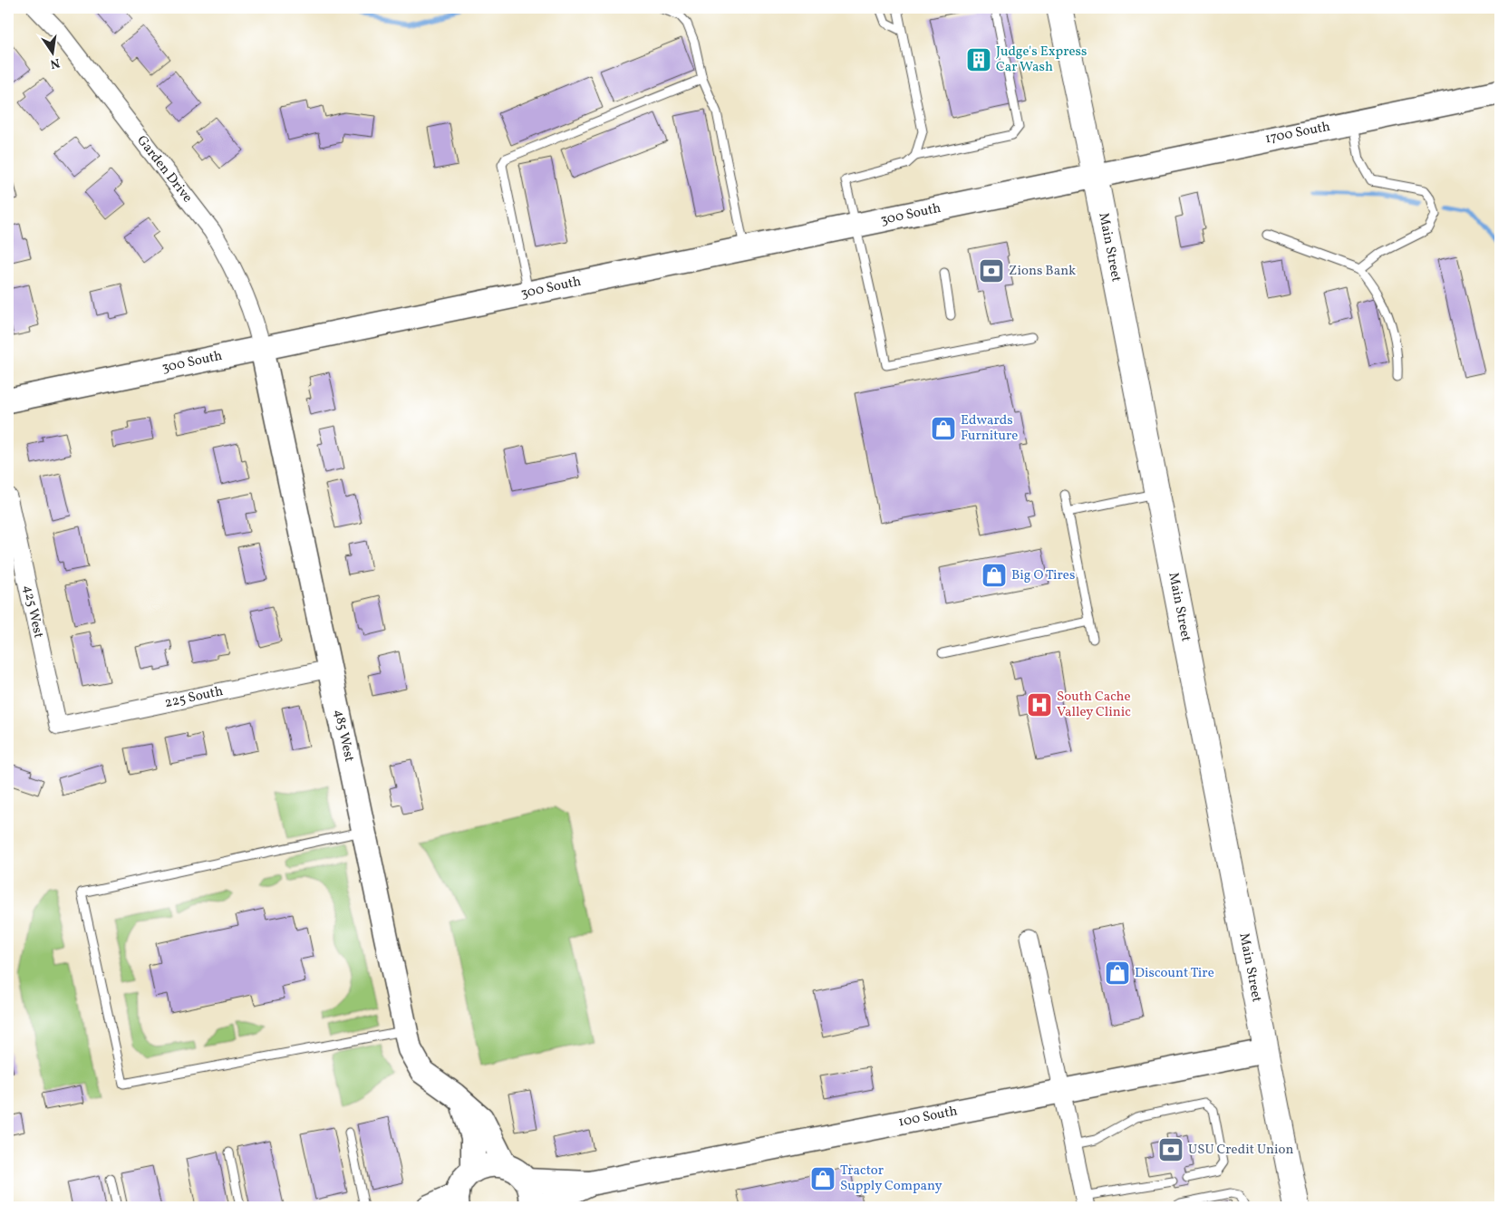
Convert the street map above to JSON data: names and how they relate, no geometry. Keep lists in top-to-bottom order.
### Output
{
  "streets": {
    "main road": ["Main Street"],
    "street": [
      "1700 South",
      "Garden Drive",
      "300 South",
      "425 West",
      "225 South",
      "485 West",
      "100 South"
    ]
  },
  "crossings": [
    ["1700 South", "300 South"],
    ["1700 South", "Main Street"],
    ["Garden Drive", "300 South"],
    ["Garden Drive", "485 West"],
    ["300 South", "Main Street"],
    ["300 South", "485 West"],
    ["Main Street", "100 South"],
    ["425 West", "225 South"],
    ["225 South", "485 West"]
  ],
  "places": {
    "building": ["Judge's Express Car Wash"],
    "bank": ["Zions Bank", "USU Credit Union"],
    "shop": [
      "Edwards Furniture",
      "Big O Tires",
      "Discount Tire",
      "Tractor Supply Company"
    ],
    "hospital": ["South Cache Valley Clinic"]
  },
  "north": "bottom"
}
